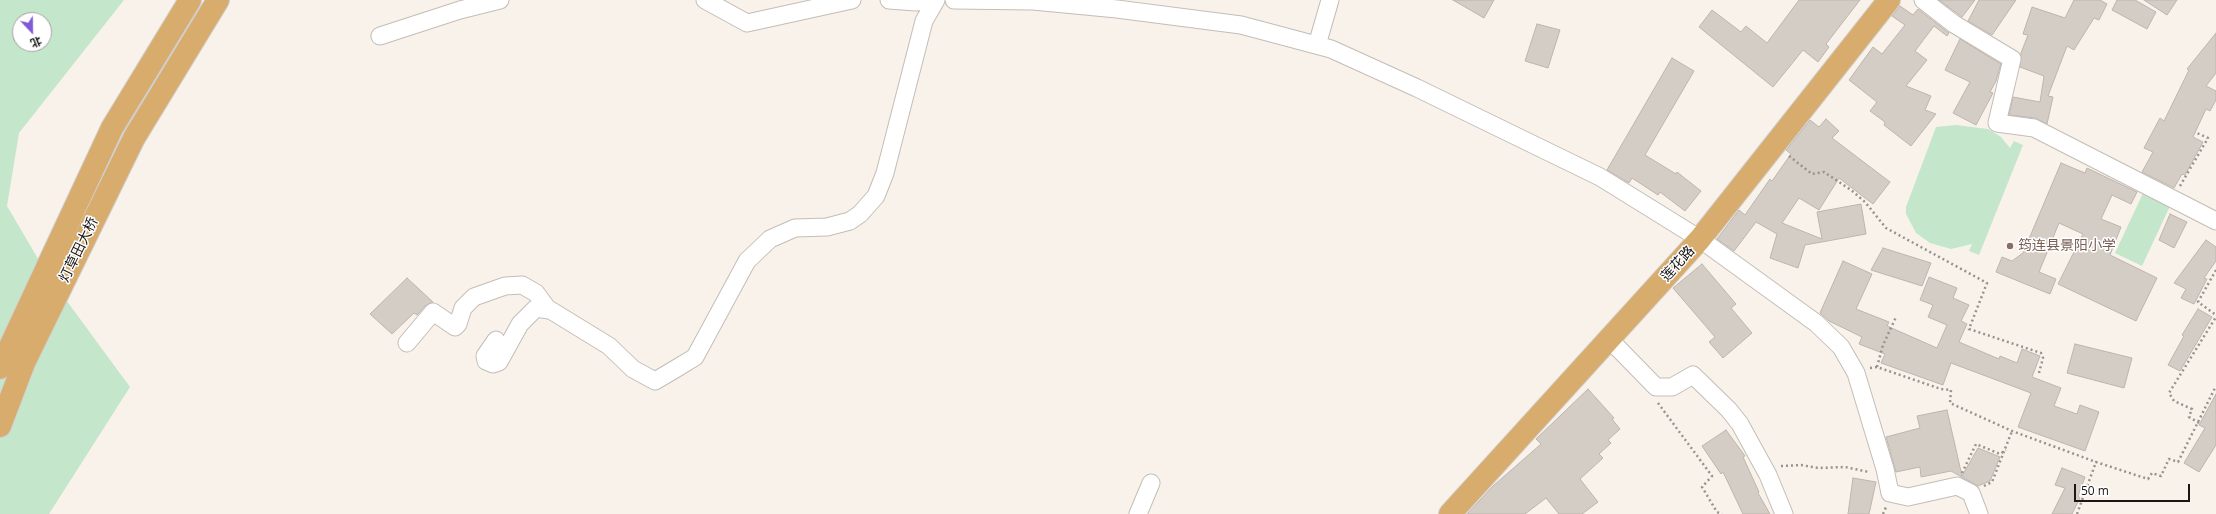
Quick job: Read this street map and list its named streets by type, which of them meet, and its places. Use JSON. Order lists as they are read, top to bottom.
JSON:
{
  "streets": {
    "main road": ["灯草田大桥", "莲花路"]
  },
  "places": ["筠连县景阳小学"],
  "scale_bar": "50 m",
  "north": "bottom"
}
